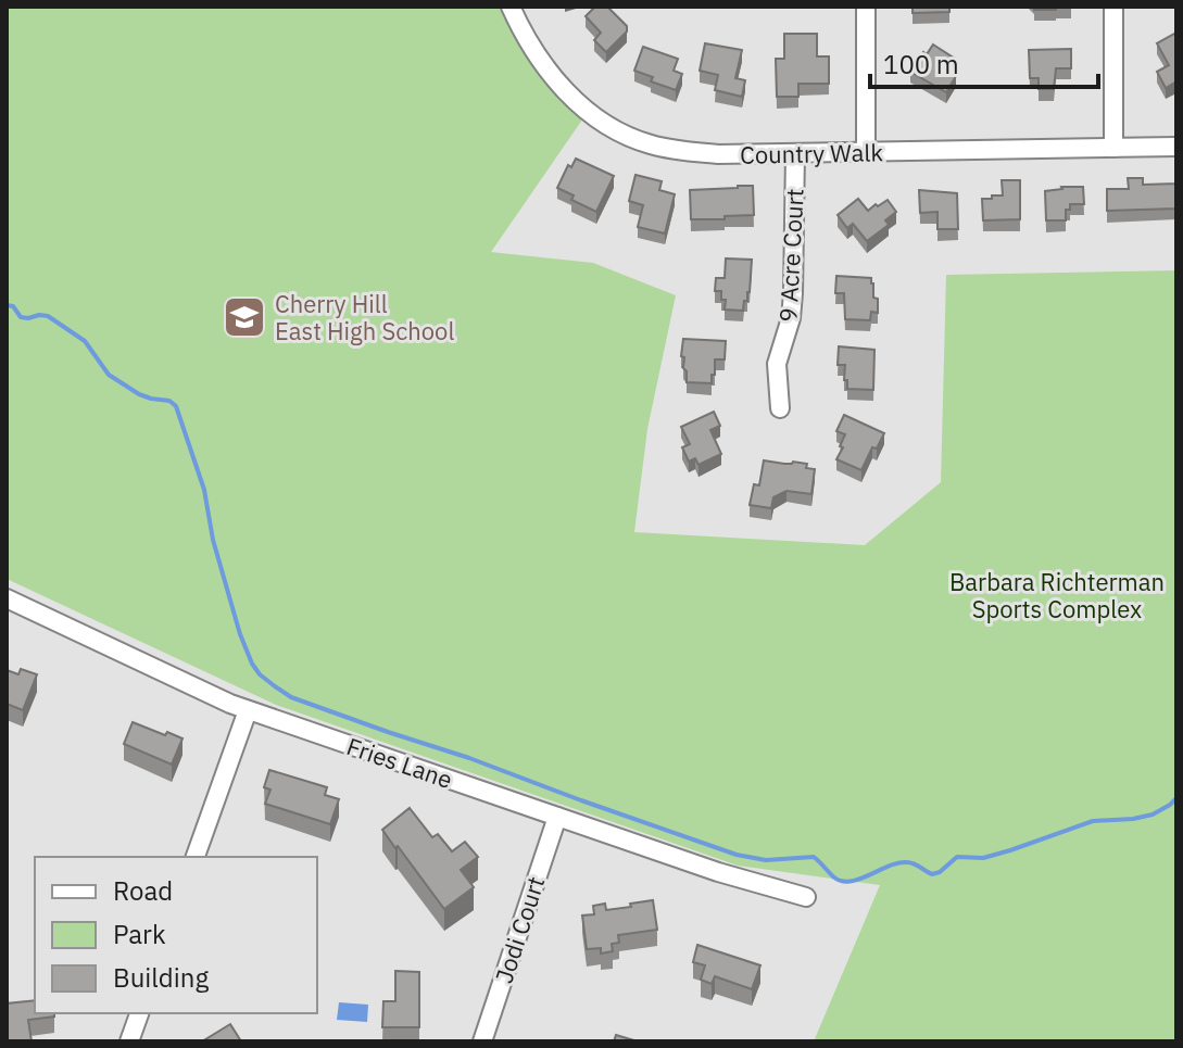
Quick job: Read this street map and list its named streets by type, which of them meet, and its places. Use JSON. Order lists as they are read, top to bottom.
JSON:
{
  "streets": {
    "street": [
      "Country Walk",
      "9 Acre Court",
      "Fries Lane",
      "Jodi Court"
    ]
  },
  "crossings": [
    ["Country Walk", "9 Acre Court"],
    ["Fries Lane", "Jodi Court"]
  ],
  "parks": ["Barbara Richterman Sports Complex"],
  "places": {
    "school or university": ["Cherry Hill East High School"]
  },
  "legend": ["Road", "Park", "Building"],
  "scale_bar": "100 m"
}
